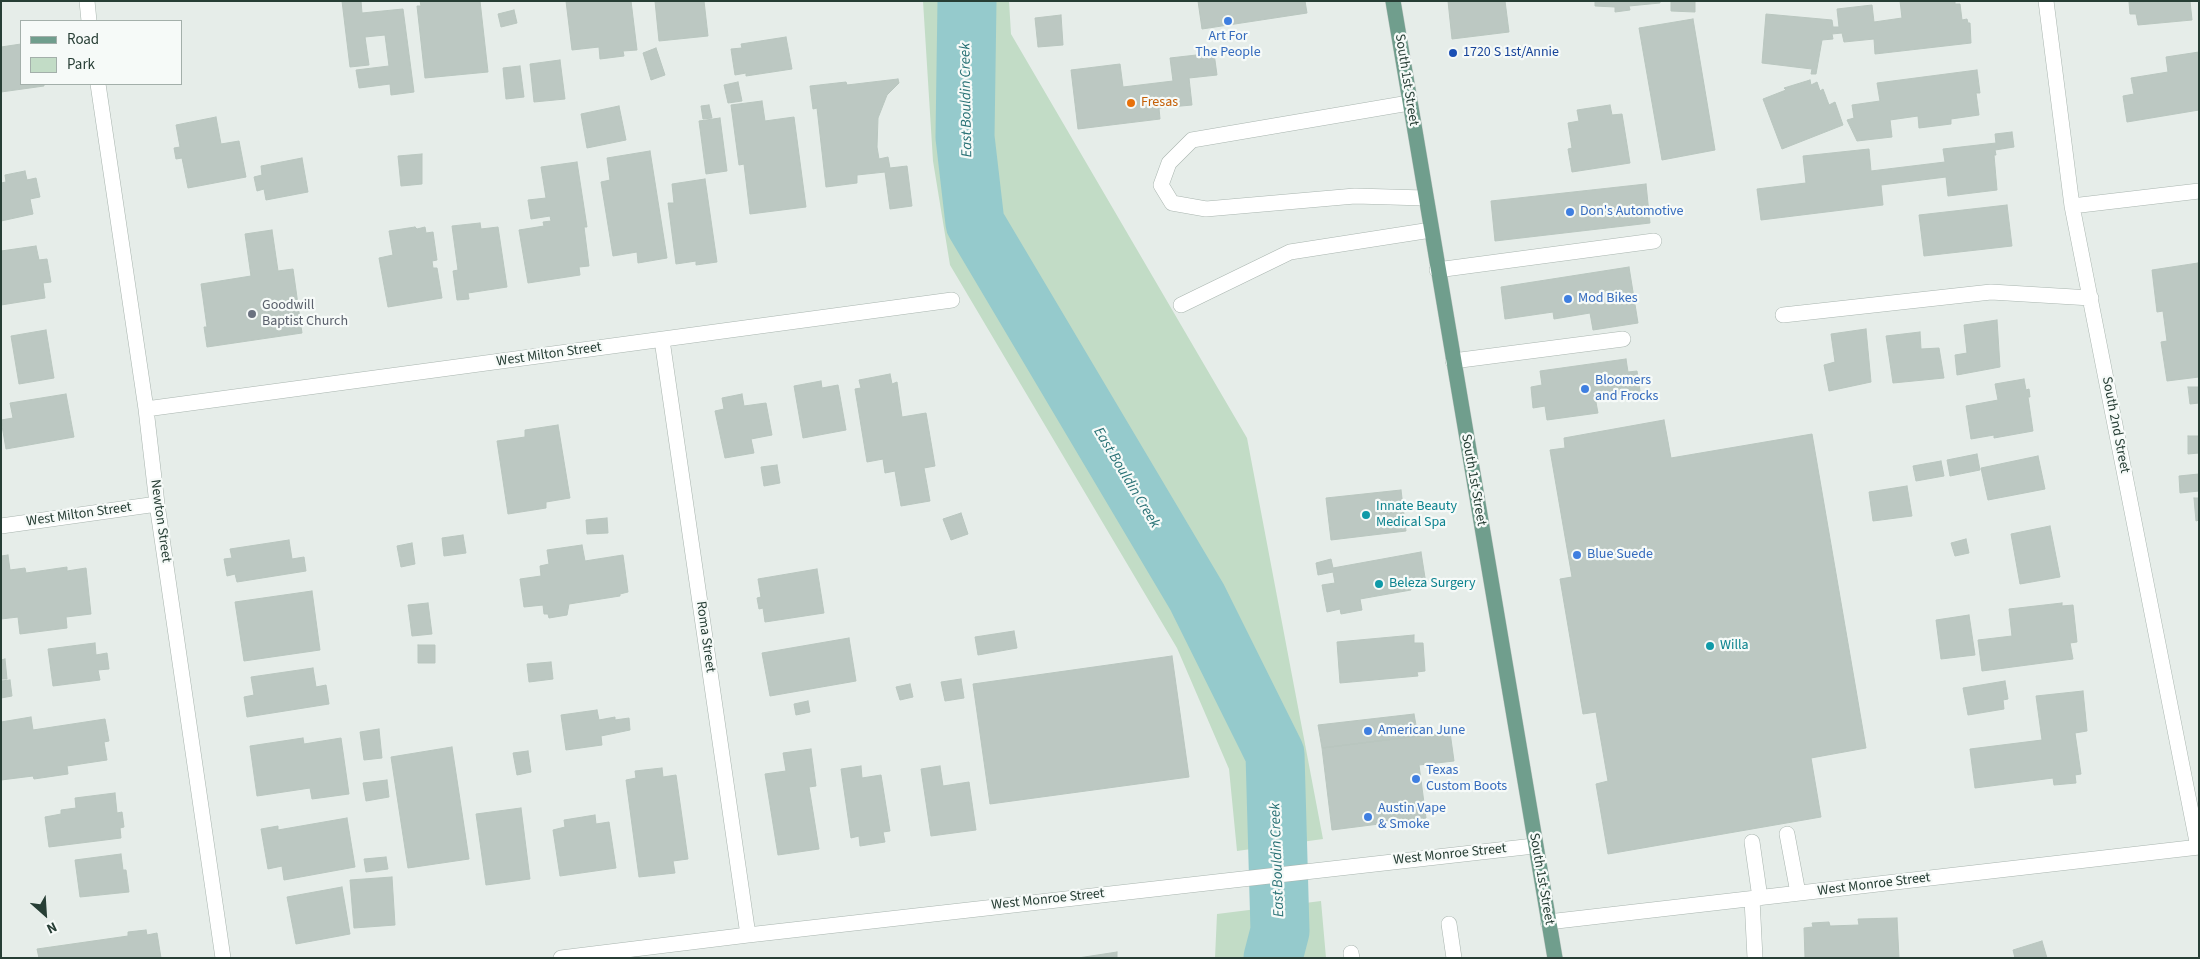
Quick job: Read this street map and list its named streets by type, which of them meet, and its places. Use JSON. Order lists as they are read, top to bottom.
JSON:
{
  "streets": {
    "main road": ["South 1st Street"],
    "street": [
      "West Milton Street",
      "South 2nd Street",
      "Newton Street",
      "Roma Street",
      "West Monroe Street"
    ]
  },
  "crossings": [
    ["South 1st Street", "West Monroe Street"],
    ["West Milton Street", "Newton Street"],
    ["West Milton Street", "Roma Street"],
    ["South 2nd Street", "West Monroe Street"],
    ["Roma Street", "West Monroe Street"]
  ],
  "water": ["East Bouldin Creek"],
  "places": [
    "Art For The People",
    "1720 S 1st/Annie",
    "Fresas",
    "Don's Automotive",
    "Mod Bikes",
    "Goodwill Baptist Church",
    "Bloomers and Frocks",
    "Innate Beauty Medical Spa",
    "Blue Suede",
    "Beleza Surgery",
    "Willa",
    "American June",
    "Texas Custom Boots",
    "Austin Vape & Smoke"
  ],
  "legend": ["Road", "Park"],
  "north": "bottom right"
}
